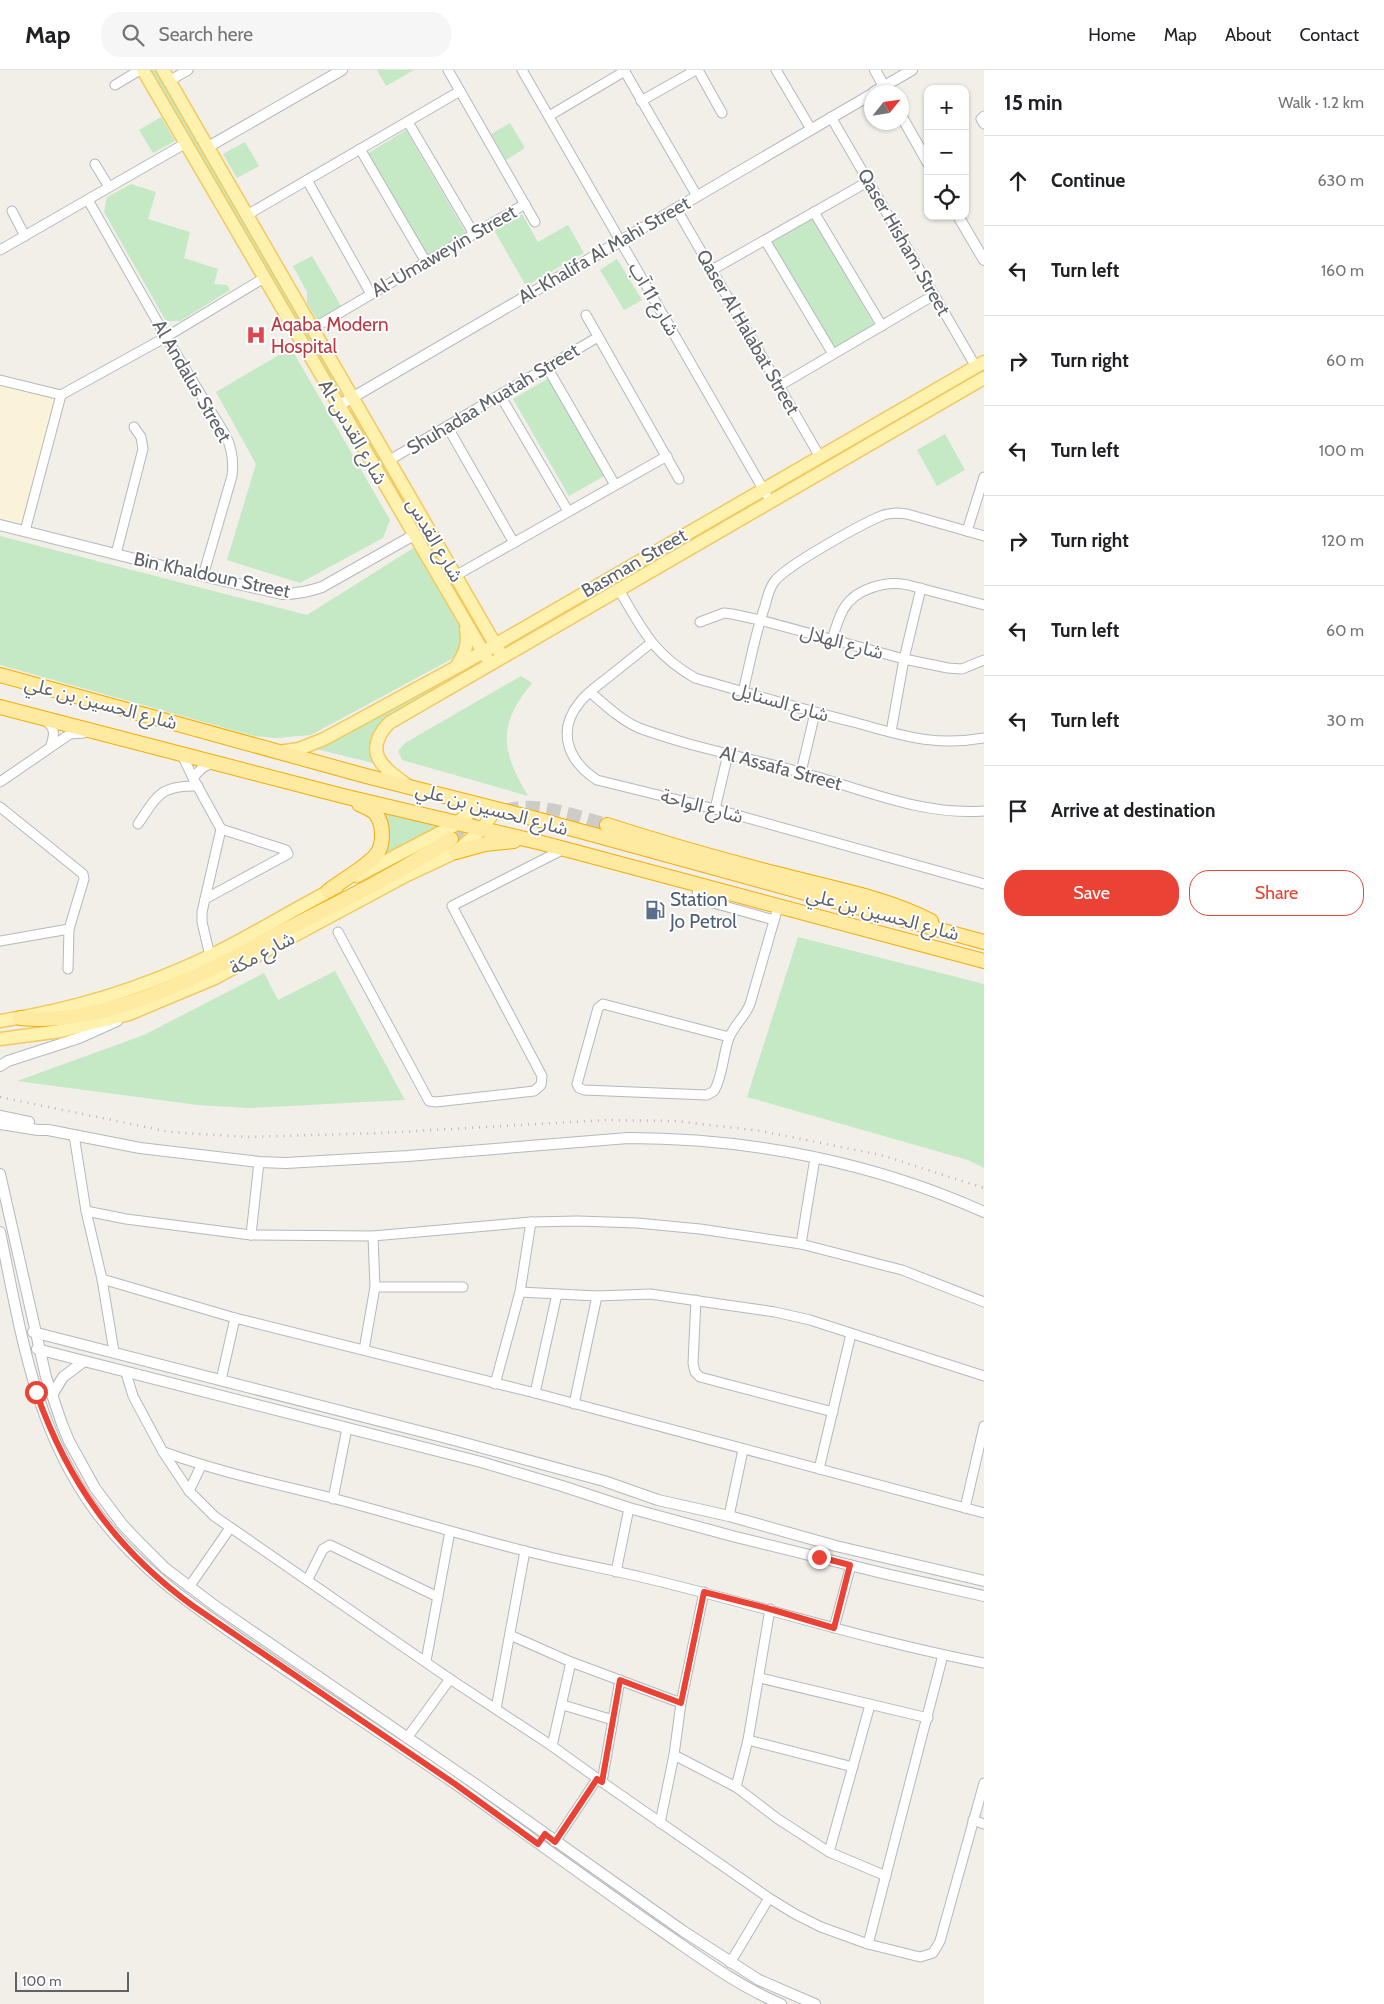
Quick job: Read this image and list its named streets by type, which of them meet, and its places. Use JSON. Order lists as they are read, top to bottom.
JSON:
{
  "streets": {
    "highway": ["شارع الحسين بن علي"],
    "main road": [
      "Al-شارع القدس",
      "شارع القدس",
      "Basman Street",
      "شارع مكة"
    ],
    "street": [
      "Qaser Hisham Street",
      "Al-Khalifa Al Mahi Street",
      "Al-Umaweyin Street",
      "شارع 11 آب",
      "Qaser Al Halabat Street",
      "Al Andalus Street",
      "Shuhadaa Muatah Street",
      "Bin Khaldoun Street",
      "شارع الهلال",
      "شارع السنايل",
      "Al Assafa Street",
      "شارع الواحة"
    ]
  },
  "crossings": [
    ["Qaser Hisham Street", "Al-Khalifa Al Mahi Street"],
    ["Qaser Hisham Street", "Basman Street"],
    ["Al-Khalifa Al Mahi Street", "شارع 11 آب"],
    ["Al-Khalifa Al Mahi Street", "Qaser Al Halabat Street"],
    ["Al-Khalifa Al Mahi Street", "Al-شارع القدس"],
    ["Al-Khalifa Al Mahi Street", "شارع القدس"],
    ["Al-Umaweyin Street", "Al-شارع القدس"],
    ["شارع 11 آب", "Basman Street"],
    ["Qaser Al Halabat Street", "Basman Street"],
    ["Al Andalus Street", "Bin Khaldoun Street"],
    ["Shuhadaa Muatah Street", "شارع القدس"],
    ["Al-شارع القدس", "شارع القدس"],
    ["Al-شارع القدس", "Basman Street"],
    ["Al-شارع القدس", "Bin Khaldoun Street"],
    ["شارع القدس", "Basman Street"],
    ["Basman Street", "شارع السنايل"],
    ["Basman Street", "شارع الحسين بن علي"],
    ["شارع السنايل", "شارع الواحة"],
    ["شارع الحسين بن علي", "شارع مكة"],
    ["Al Assafa Street", "شارع الواحة"]
  ],
  "places": {
    "hospital": ["Aqaba Modern Hospital"],
    "fuel station": ["Station Jo Petrol"]
  },
  "scale_bar": "100 m",
  "north": "top right",
  "page": {
    "header": "Map",
    "search": "Search here",
    "nav": [
      "Home",
      "Map",
      "About",
      "Contact"
    ],
    "heading": ["15 min", "Walk · 1.2 km"],
    "map_buttons": ["+", "−"],
    "list": [
      ["Continue", "630 m"],
      ["Turn left", "160 m"],
      ["Turn right", "60 m"],
      ["Turn left", "100 m"],
      ["Turn right", "120 m"],
      ["Turn left", "60 m"],
      ["Turn left", "30 m"],
      "Arrive at destination"
    ],
    "buttons": ["Save", "Share"],
    "scale": "100 m"
  }
}
